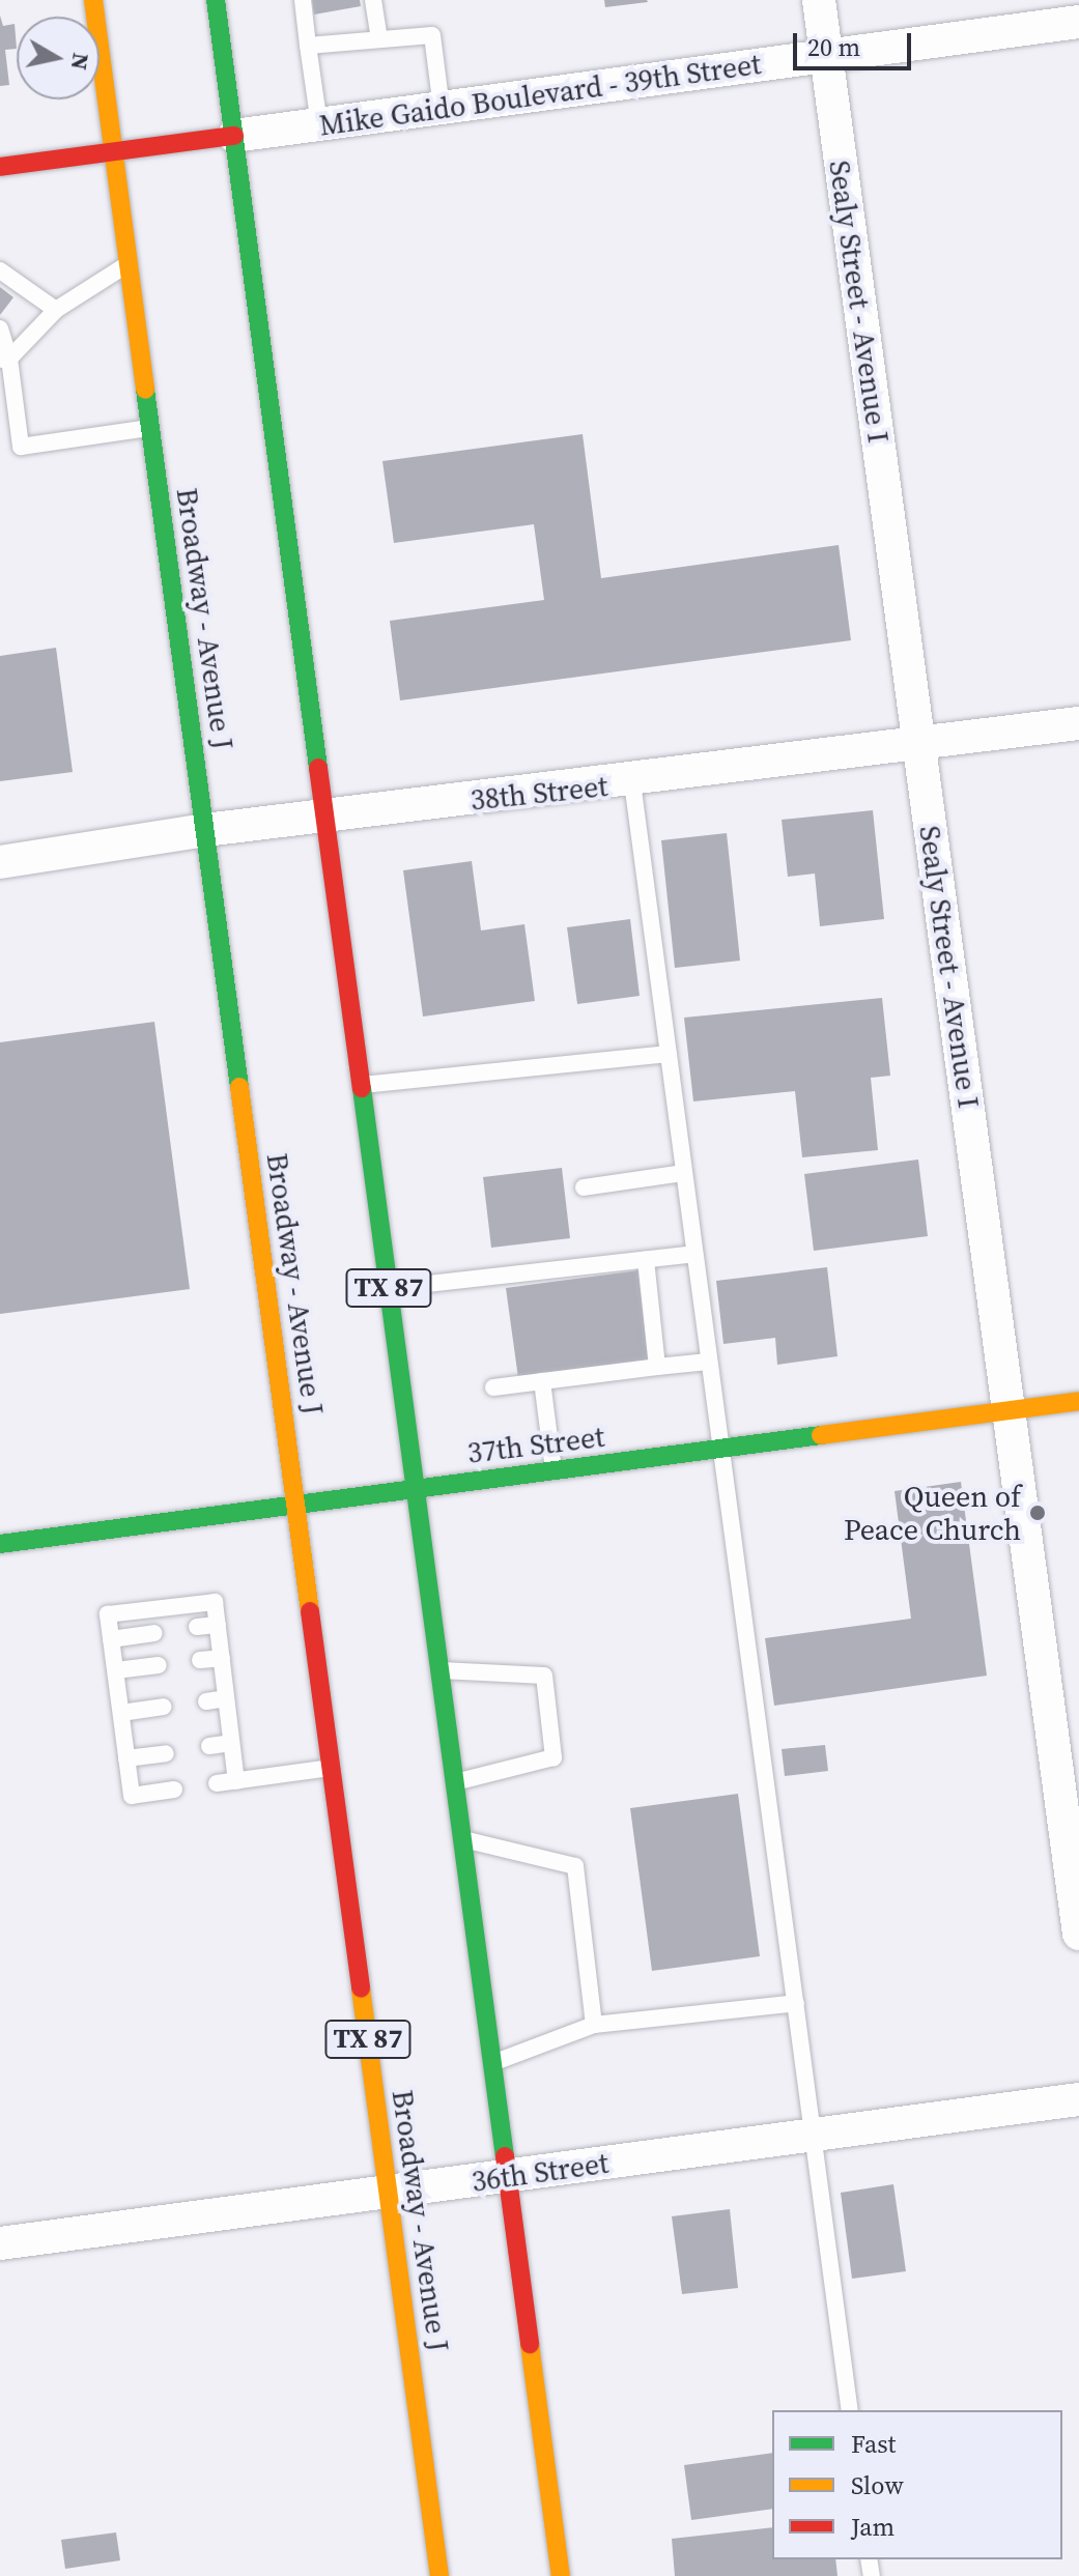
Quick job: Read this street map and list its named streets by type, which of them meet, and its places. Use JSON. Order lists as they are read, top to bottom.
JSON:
{
  "streets": {
    "main road": [
      "Mike Gaido Boulevard - 39th Street",
      "Broadway - Avenue J",
      "TX 87",
      "37th Street"
    ],
    "street": ["Sealy Street - Avenue I", "38th Street", "36th Street"]
  },
  "crossings": [
    ["Mike Gaido Boulevard - 39th Street", "Sealy Street - Avenue I"],
    ["Mike Gaido Boulevard - 39th Street", "Broadway - Avenue J"],
    ["Mike Gaido Boulevard - 39th Street", "TX 87"],
    ["Sealy Street - Avenue I", "38th Street"],
    ["Sealy Street - Avenue I", "37th Street"],
    ["Broadway - Avenue J", "38th Street"],
    ["Broadway - Avenue J", "37th Street"],
    ["Broadway - Avenue J", "36th Street"],
    ["38th Street", "TX 87"],
    ["TX 87", "37th Street"],
    ["TX 87", "36th Street"]
  ],
  "places": ["Queen of Peace Church"],
  "legend": ["Fast", "Slow", "Jam"],
  "scale_bar": "20 m",
  "north": "right"
}
